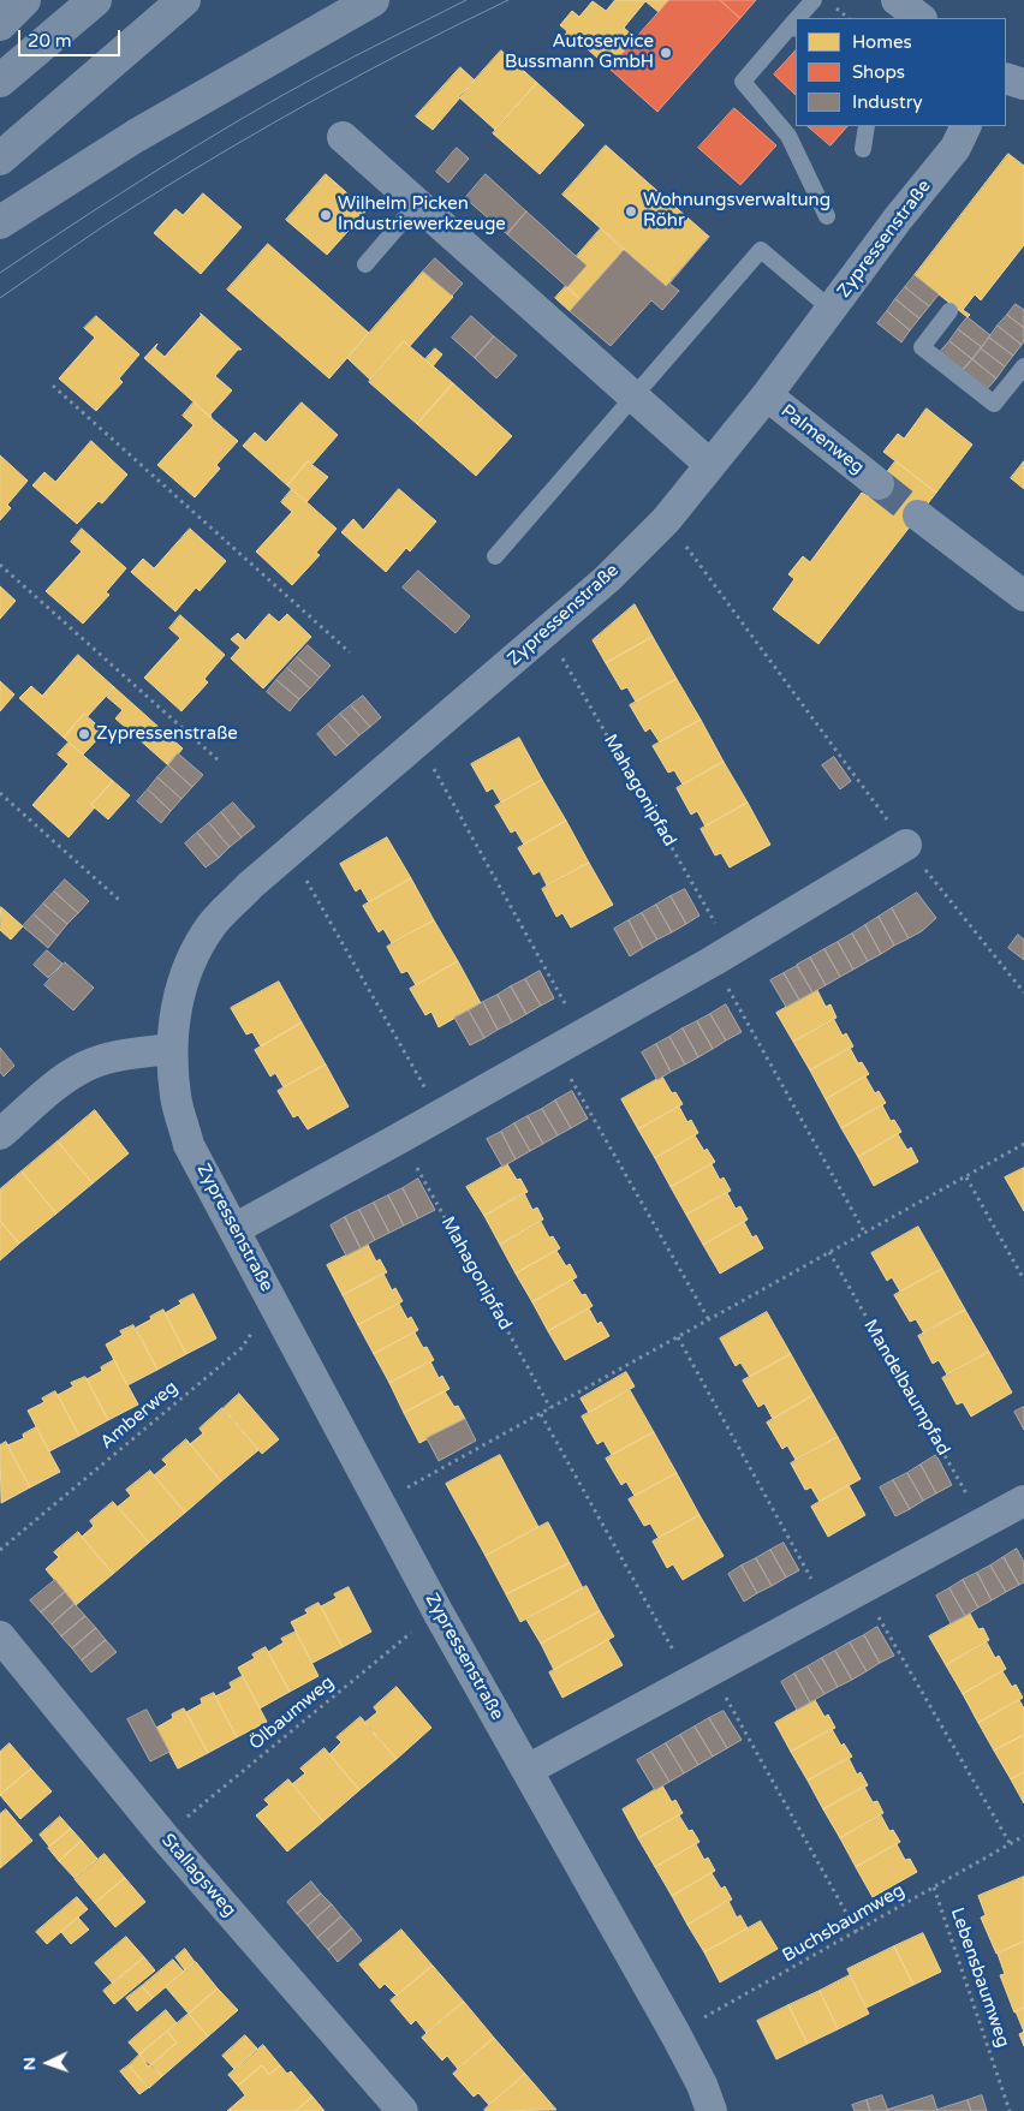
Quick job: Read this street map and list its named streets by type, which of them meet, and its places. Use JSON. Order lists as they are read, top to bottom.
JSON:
{
  "streets": {
    "street": ["Zypressenstraße", "Palmenweg", "Stallagsweg"],
    "path": [
      "Mahagonipfad",
      "Mandelbaumpfad",
      "Amberweg",
      "Ölbaumweg",
      "Buchsbaumweg",
      "Lebensbaumweg"
    ]
  },
  "crossings": [
    ["Zypressenstraße", "Palmenweg"],
    ["Zypressenstraße", "Mahagonipfad"],
    ["Zypressenstraße", "Ölbaumweg"],
    ["Zypressenstraße", "Buchsbaumweg"],
    ["Ölbaumweg", "Stallagsweg"],
    ["Buchsbaumweg", "Lebensbaumweg"]
  ],
  "places": [
    "Autoservice Bussmann GmbH",
    "Wohnungsverwaltung Röhr",
    "Wilhelm Picken Industriewerkzeuge",
    "Zypressenstraße"
  ],
  "legend": ["Homes", "Shops", "Industry"],
  "scale_bar": "20 m",
  "north": "left"
}
